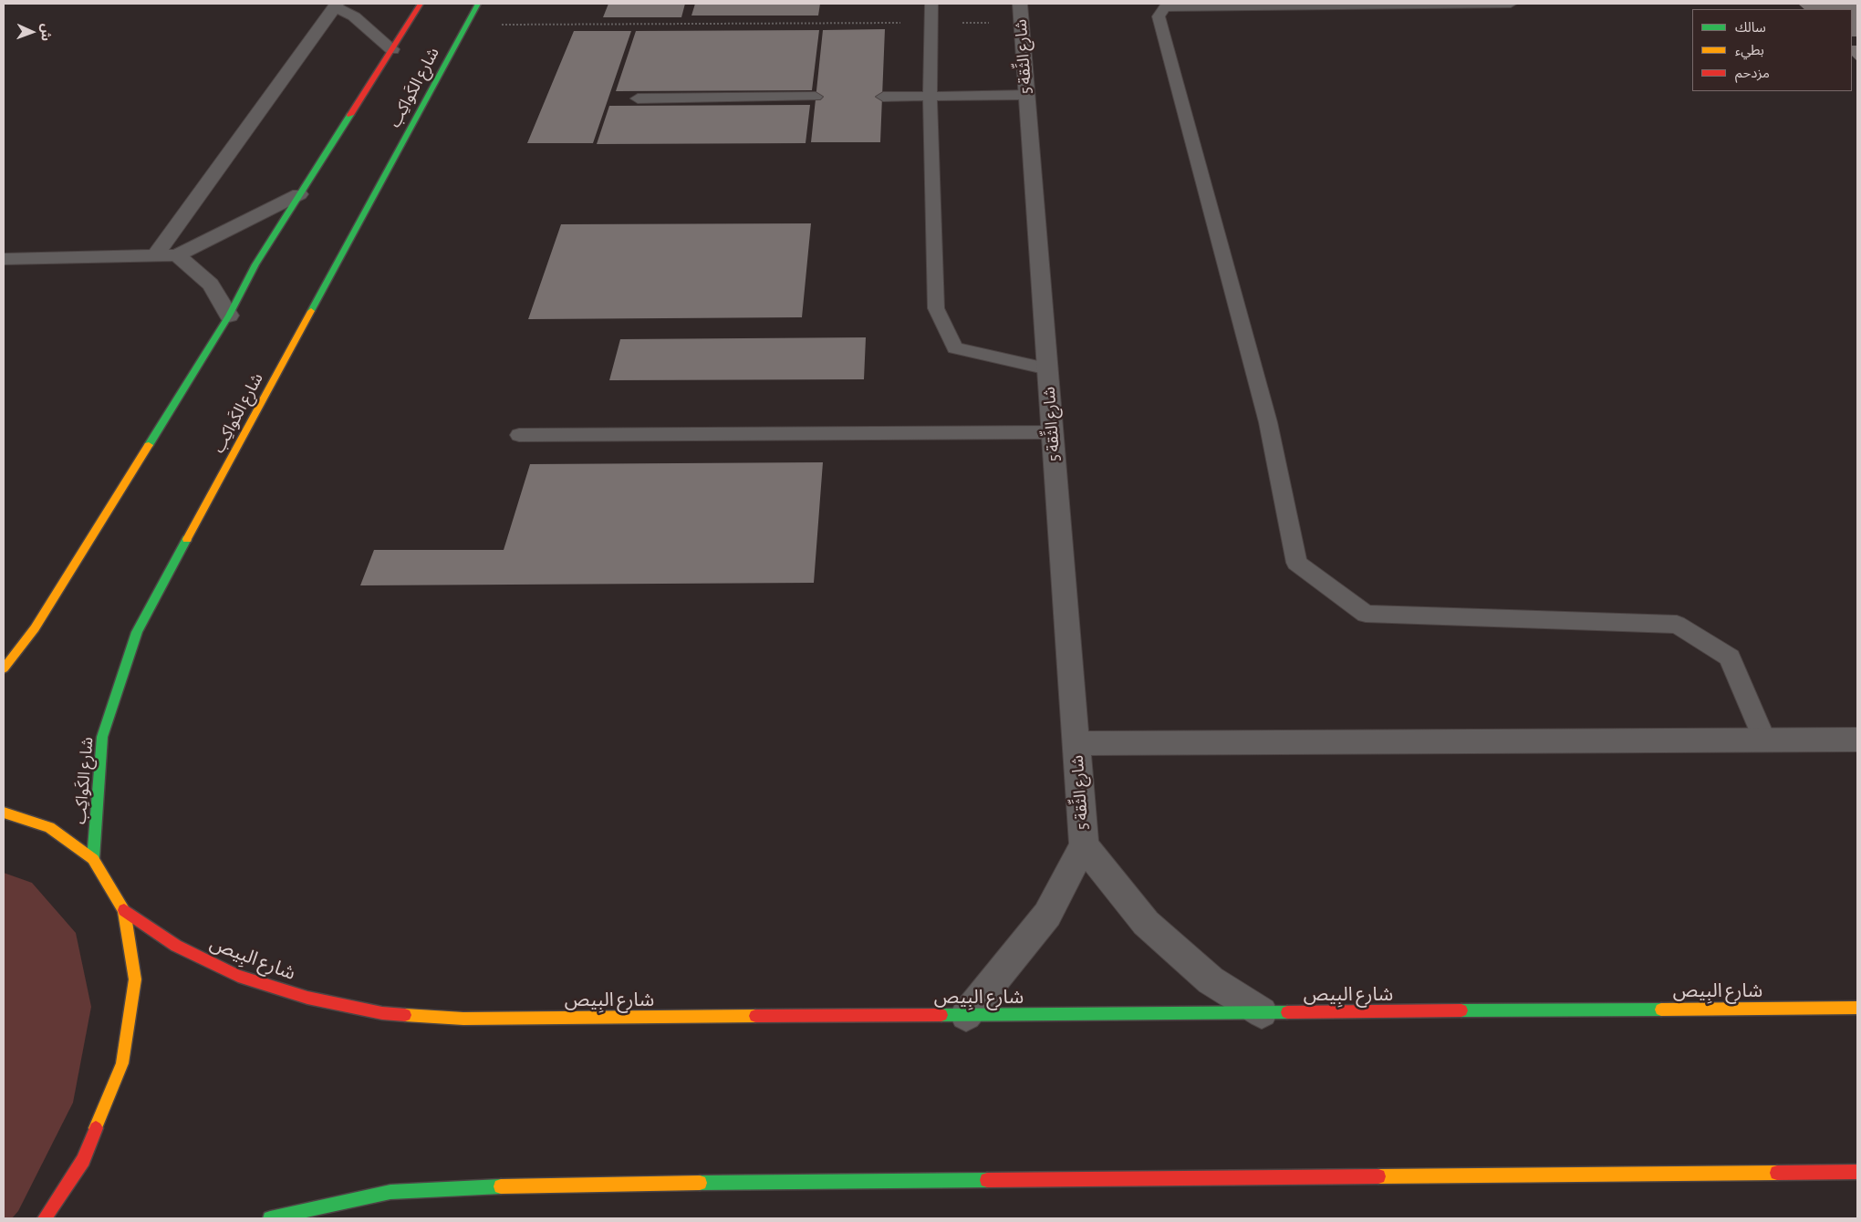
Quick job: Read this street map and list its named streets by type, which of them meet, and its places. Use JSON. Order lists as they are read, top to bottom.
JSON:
{
  "streets": {
    "street": ["شارع الثِّقة 5", "شارع الكَواكِب", "شارع البِيص"]
  },
  "crossings": [
    ["شارع الثِّقة 5", "شارع البِيص"]
  ],
  "legend": ["سالك", "بطيء", "مزدحم"],
  "north": "right"
}
